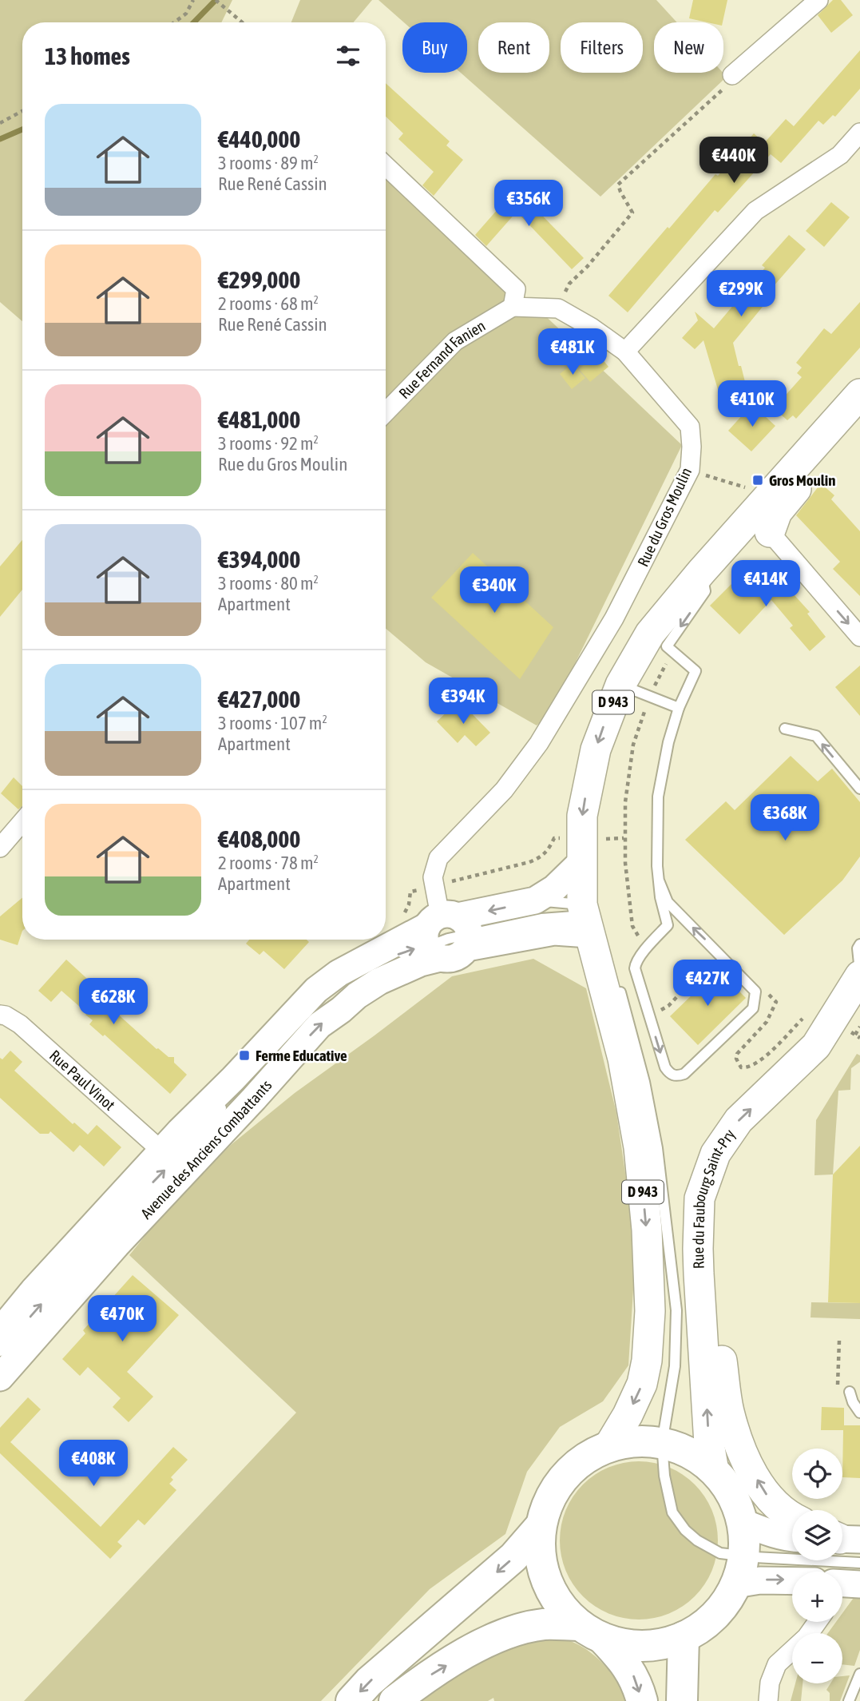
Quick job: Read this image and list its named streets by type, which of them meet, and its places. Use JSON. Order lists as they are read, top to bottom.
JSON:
{
  "streets": {
    "main road": ["D 943", "Rue du Faubourg Saint-Pry"],
    "street": [
      "Rue Fernand Fanien",
      "Rue du Gros Moulin",
      "Rue Paul Vinot",
      "Avenue des Anciens Combattants"
    ]
  },
  "crossings": [
    ["Rue Fernand Fanien", "Rue du Gros Moulin"],
    ["Rue du Gros Moulin", "Avenue des Anciens Combattants"],
    ["D 943", "Avenue des Anciens Combattants"],
    ["Rue Paul Vinot", "Avenue des Anciens Combattants"]
  ],
  "places": {
    "transit": ["Gros Moulin", "Ferme Educative"]
  },
  "page": {
    "chip": [
      "Buy",
      "Rent",
      "Filters",
      "New"
    ],
    "heading": "13 homes",
    "list": [
      {
        "name": "€440,000",
        "note": "3 rooms · 89 m² · Rue René Cassin"
      },
      {
        "name": "€299,000",
        "note": "2 rooms · 68 m² · Rue René Cassin"
      },
      {
        "name": "€481,000",
        "note": "3 rooms · 92 m² · Rue du Gros Moulin"
      },
      {
        "name": "€394,000",
        "note": "3 rooms · 80 m² · Apartment"
      },
      {
        "name": "€427,000",
        "note": "3 rooms · 107 m² · Apartment"
      },
      {
        "name": "€408,000",
        "note": "2 rooms · 78 m² · Apartment"
      }
    ],
    "price": [
      "€440K",
      "€356K",
      "€299K",
      "€481K",
      "€410K",
      "€414K",
      "€340K",
      "€394K",
      "€368K",
      "€427K",
      "€628K",
      "€470K",
      "€408K"
    ],
    "map_buttons": ["+", "−"]
  }
}
